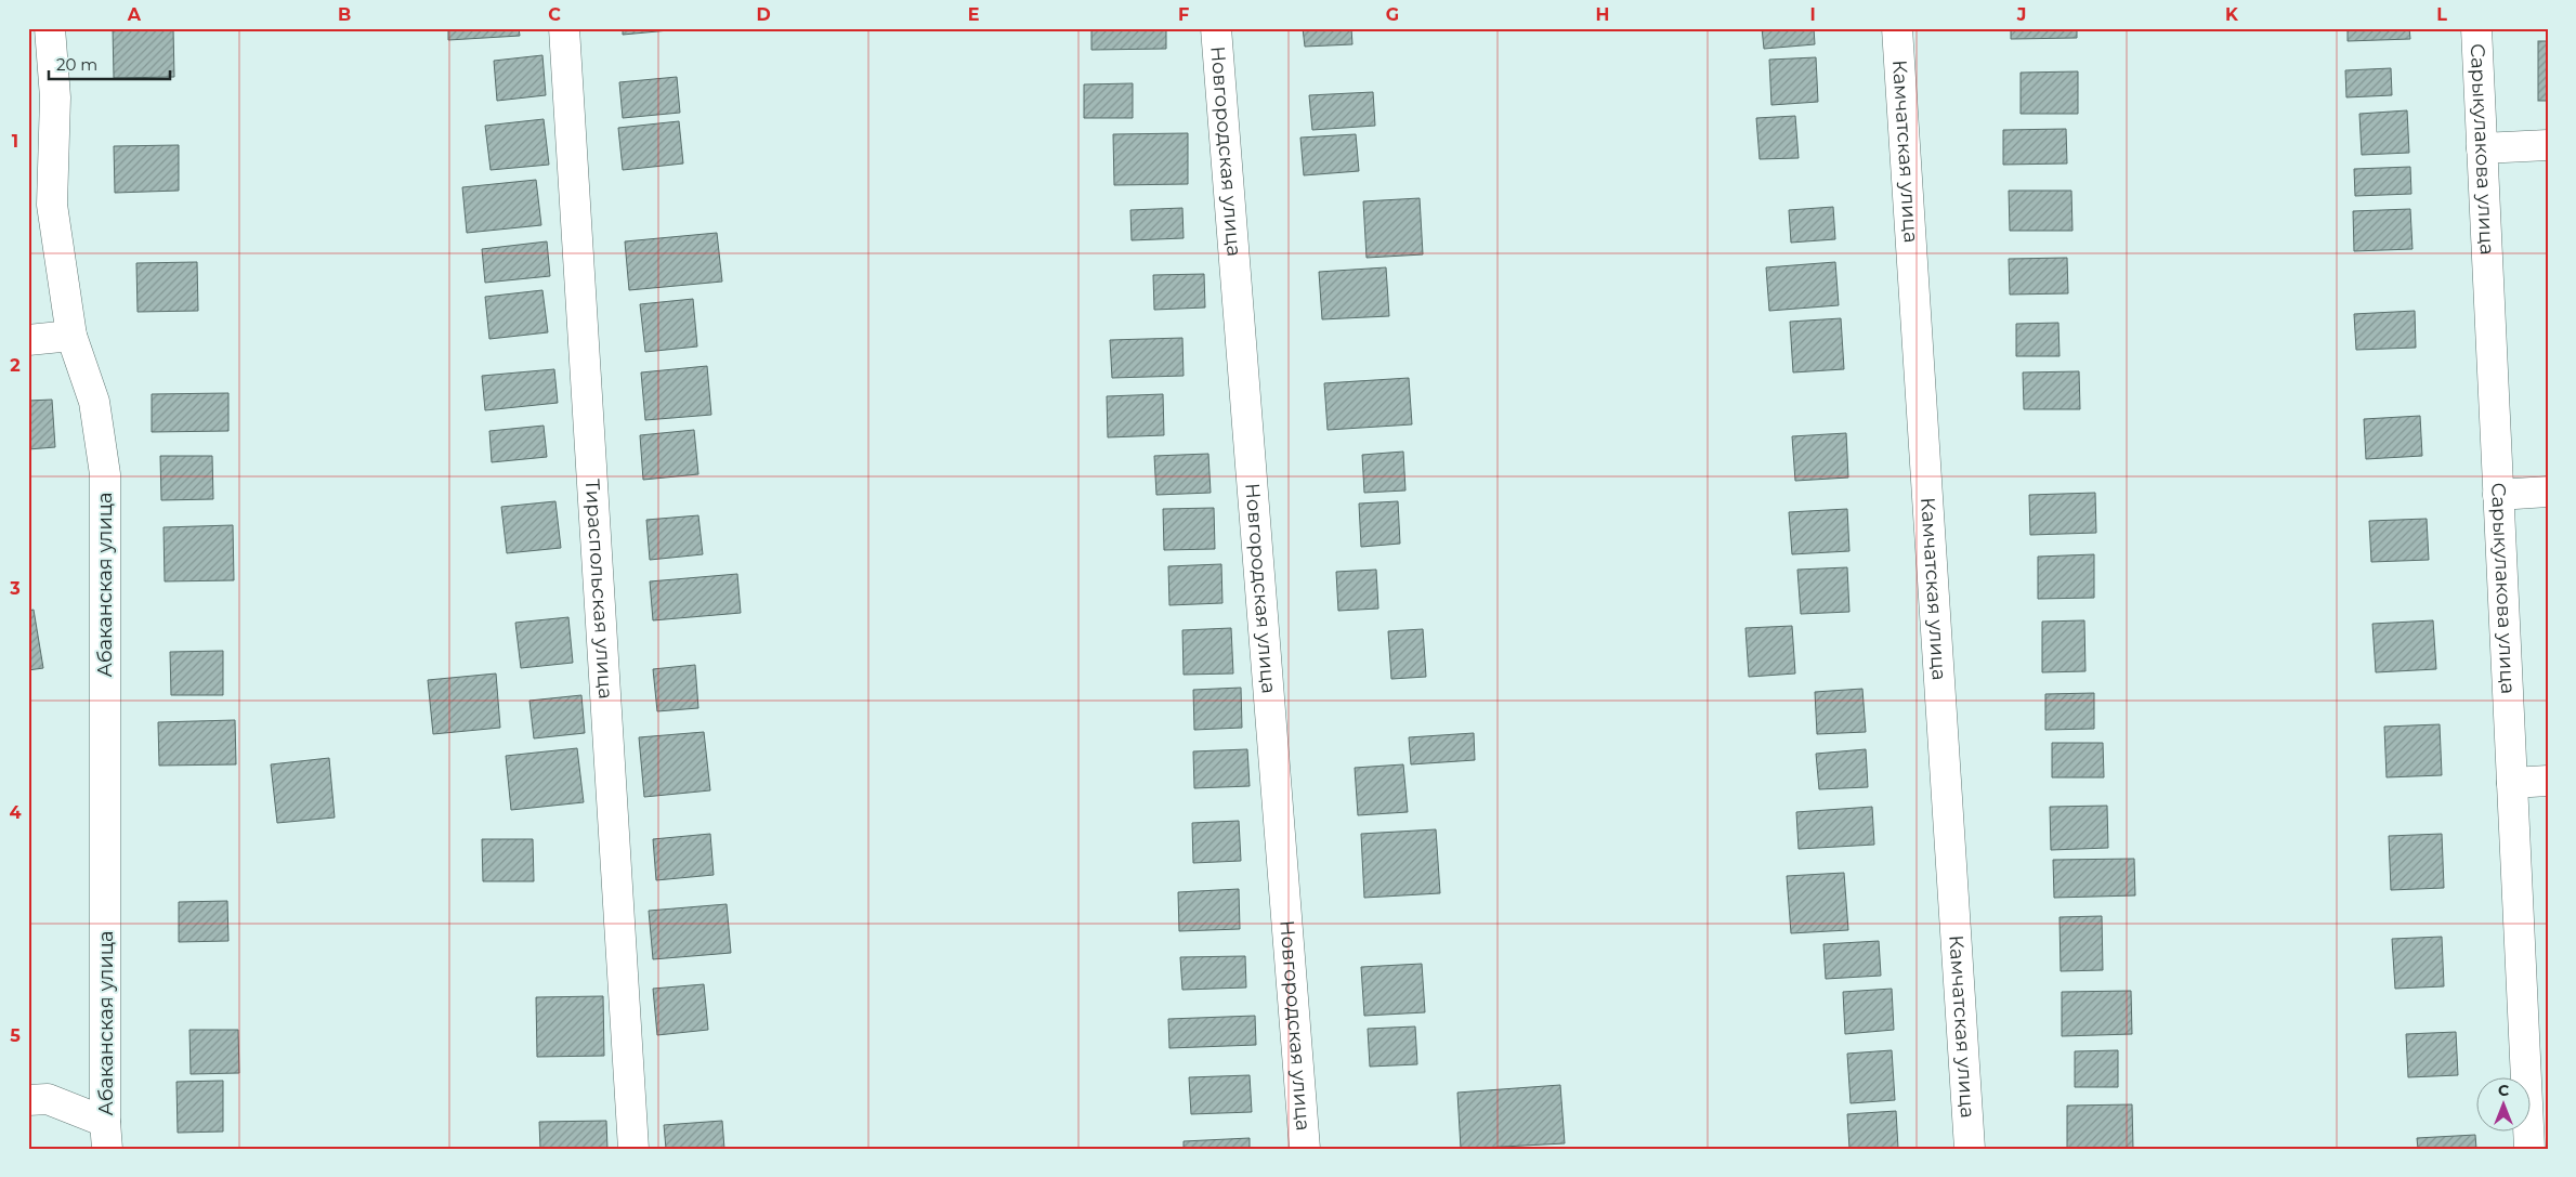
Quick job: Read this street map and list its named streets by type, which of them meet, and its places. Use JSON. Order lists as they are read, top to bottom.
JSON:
{
  "streets": {
    "street": [
      "Камчатская улица",
      "Сарыкулакова улица",
      "Новгородская улица",
      "Абаканская улица",
      "Тираспольская улица"
    ]
  },
  "scale_bar": "20 m",
  "north": "top",
  "grid": {
    "columns": [
      "A",
      "B",
      "C",
      "D",
      "E",
      "F",
      "G",
      "H",
      "I",
      "J",
      "K",
      "L"
    ],
    "rows": [
      "1",
      "2",
      "3",
      "4",
      "5"
    ]
  }
}
